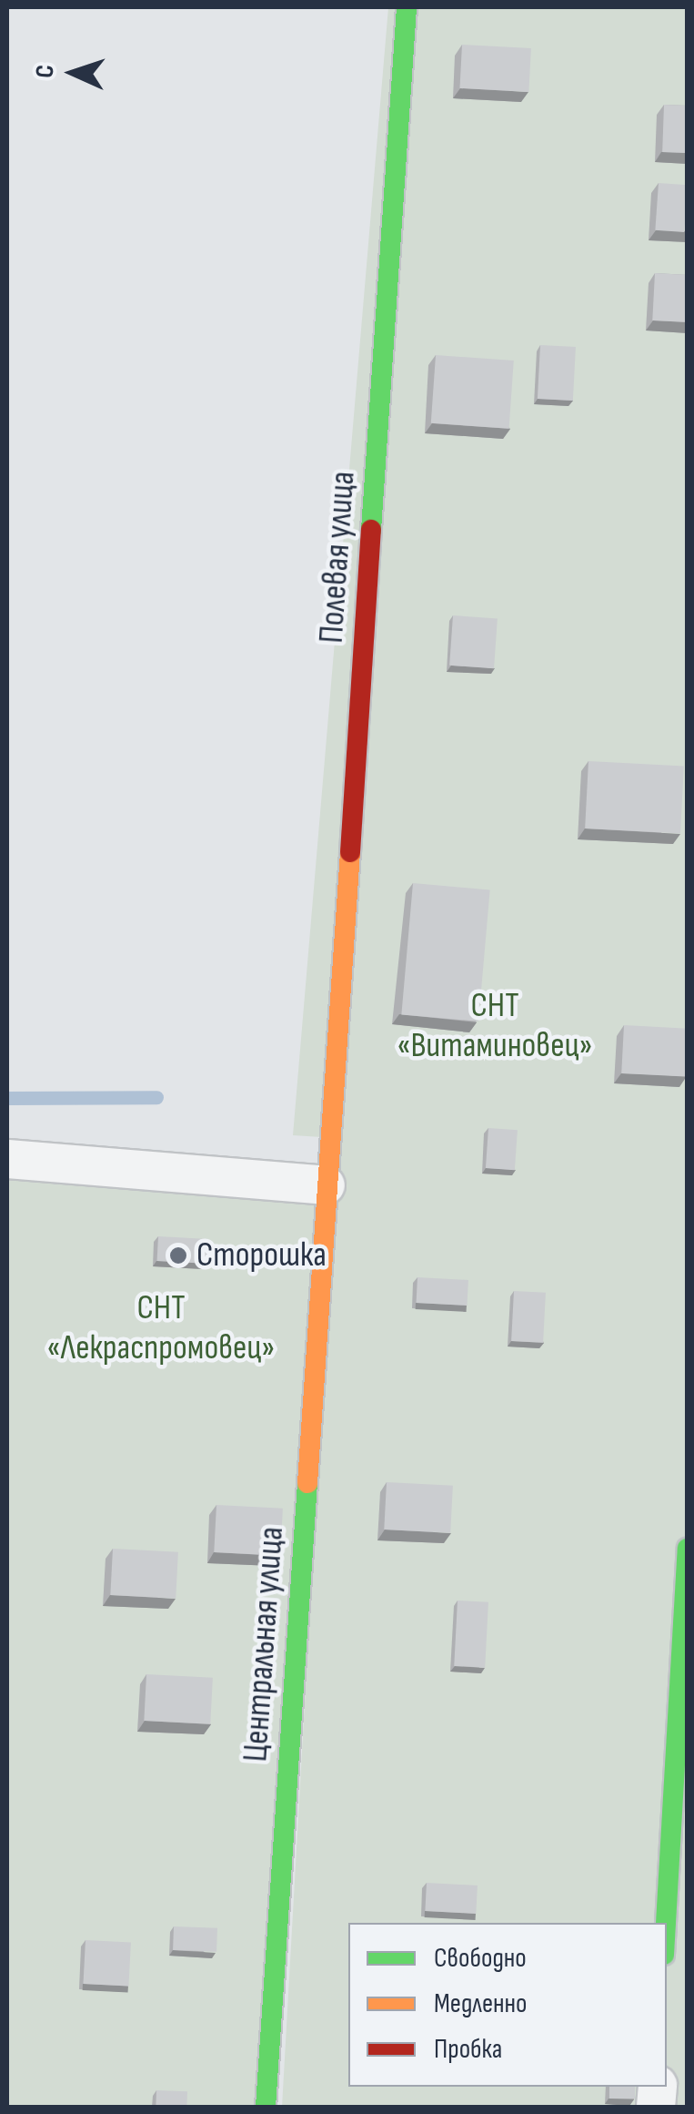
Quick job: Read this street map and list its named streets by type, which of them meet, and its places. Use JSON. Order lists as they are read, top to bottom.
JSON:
{
  "streets": {
    "street": ["Полевая улица", "Центральная улица"]
  },
  "crossings": [
    ["Полевая улица", "Центральная улица"]
  ],
  "parks": ["СНТ «Витаминовец»", "СНТ «Лекраспромовец»"],
  "places": ["Сторошка"],
  "legend": ["Свободно", "Медленно", "Пробка"],
  "north": "left"
}
